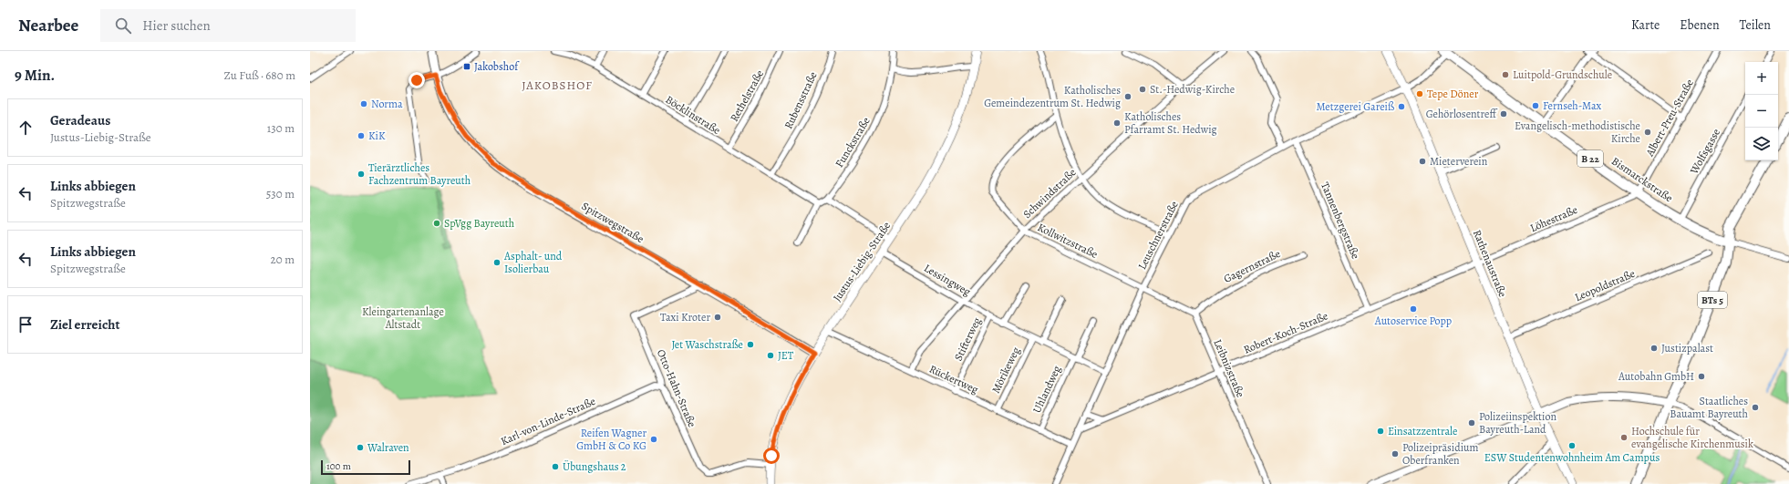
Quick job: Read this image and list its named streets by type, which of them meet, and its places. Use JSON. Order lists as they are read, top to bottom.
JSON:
{
  "streets": {
    "main road": [
      "B 22",
      "Bismarckstraße",
      "Justus-Liebig-Straße",
      "Rathenaustraße",
      "BTs 5"
    ],
    "street": [
      "Rethelstraße",
      "Rubensstraße",
      "Böcklinstraße",
      "Albert-Preu-Straße",
      "Funckstraße",
      "Wolfsgasse",
      "Schwindstraße",
      "Löhestraße",
      "Tannenbergstraße",
      "Spitzwegstraße",
      "Leuschnerstraße",
      "Kollwitzstraße",
      "Gagernstraße",
      "Lessingweg",
      "Leopoldstraße",
      "Robert-Koch-Straße",
      "Stifterweg",
      "Leibnizstraße",
      "Mörikeweg",
      "Rückertweg",
      "Otto-Hahn-Straße",
      "Uhlandweg",
      "Karl-von-Linde-Straße"
    ]
  },
  "crossings": [
    ["Rethelstraße", "Böcklinstraße"],
    ["Rubensstraße", "Böcklinstraße"],
    ["Albert-Preu-Straße", "Bismarckstraße"],
    ["Albert-Preu-Straße", "Löhestraße"],
    ["Wolfsgasse", "Bismarckstraße"],
    ["Bismarckstraße", "Löhestraße"],
    ["Bismarckstraße", "Leuschnerstraße"],
    ["Bismarckstraße", "BTs 5"],
    ["Schwindstraße", "Kollwitzstraße"],
    ["Schwindstraße", "Lessingweg"],
    ["Schwindstraße", "Rückertweg"],
    ["Löhestraße", "Rathenaustraße"],
    ["Löhestraße", "Robert-Koch-Straße"],
    ["Tannenbergstraße", "Leuschnerstraße"],
    ["Tannenbergstraße", "Robert-Koch-Straße"],
    ["Spitzwegstraße", "Justus-Liebig-Straße"],
    ["Spitzwegstraße", "Otto-Hahn-Straße"],
    ["Leuschnerstraße", "Kollwitzstraße"],
    ["Leuschnerstraße", "Rathenaustraße"],
    ["Leuschnerstraße", "Lessingweg"],
    ["Leuschnerstraße", "Robert-Koch-Straße"],
    ["Leuschnerstraße", "Rückertweg"],
    ["Justus-Liebig-Straße", "Lessingweg"],
    ["Justus-Liebig-Straße", "Rückertweg"],
    ["Justus-Liebig-Straße", "Otto-Hahn-Straße"],
    ["Rathenaustraße", "Leopoldstraße"],
    ["Rathenaustraße", "Robert-Koch-Straße"],
    ["Gagernstraße", "Leibnizstraße"],
    ["Lessingweg", "Stifterweg"],
    ["Lessingweg", "Mörikeweg"],
    ["Lessingweg", "Uhlandweg"],
    ["Robert-Koch-Straße", "Leibnizstraße"],
    ["Stifterweg", "Rückertweg"],
    ["Mörikeweg", "Rückertweg"],
    ["Rückertweg", "Uhlandweg"],
    ["Otto-Hahn-Straße", "Karl-von-Linde-Straße"]
  ],
  "districts": ["JAKOBSHOF"],
  "parks": ["Kleingartenanlage Altstadt"],
  "places": {
    "transit": ["Jakobshof"],
    "other": [
      "Luitpold-Grundschule",
      "St.-Hedwig-Kirche",
      "Tepe Döner",
      "Katholisches Gemeindezentrum St. Hedwig",
      "Norma",
      "Fernseh-Max",
      "Metzgerei Gareiß",
      "Gehörlosentreff",
      "Katholisches Pfarramt St. Hedwig",
      "Evangelisch-methodistische Kirche",
      "KiK",
      "Mieterverein",
      "Tierärztliches Fachzentrum Bayreuth",
      "SpVgg Bayreuth",
      "Asphalt- und Isolierbau",
      "Autoservice Popp",
      "Taxi Kroter",
      "Jet Waschstraße",
      "Justizpalast",
      "JET",
      "Autobahn GmbH",
      "Staatliches Bauamt Bayreuth",
      "Polizeiinspektion Bayreuth-Land",
      "Einsatzzentrale",
      "Hochschule für evangelische Kirchenmusik",
      "Reifen Wagner GmbH & Co KG",
      "ESW Studentenwohnheim Am Campus",
      "Walraven",
      "Polizeipräsidium Oberfranken",
      "Übungshaus 2"
    ]
  },
  "scale_bar": "100 m",
  "page": {
    "header": "Nearbee",
    "search": "Hier suchen",
    "nav": ["Karte", "Ebenen", "Teilen"],
    "heading": ["9 Min.", "Zu Fuß · 680 m"],
    "map_buttons": ["+", "−"],
    "list": [
      ["Geradeaus", "Justus-Liebig-Straße", "130 m"],
      ["Links abbiegen", "Spitzwegstraße", "530 m"],
      ["Links abbiegen", "Spitzwegstraße", "20 m"],
      "Ziel erreicht"
    ],
    "scale": "100 m"
  }
}
